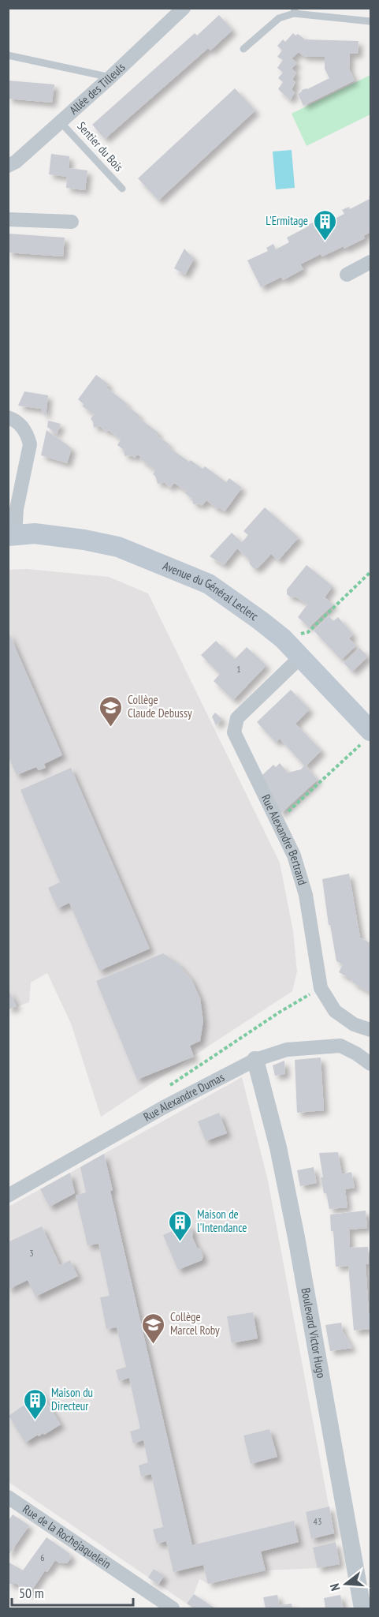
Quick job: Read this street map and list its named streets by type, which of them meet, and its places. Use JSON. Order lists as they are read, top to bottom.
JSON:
{
  "streets": {
    "main road": ["Avenue du Général Leclerc"],
    "street": [
      "Allée des Tilleuls",
      "Rue Alexandre Bertrand",
      "Rue Alexandre Dumas",
      "Boulevard Victor Hugo",
      "Rue de la Rochejaquelein"
    ],
    "lane": ["Sentier du Bois"]
  },
  "crossings": [
    ["Allée des Tilleuls", "Sentier du Bois"],
    ["Avenue du Général Leclerc", "Rue Alexandre Bertrand"],
    ["Rue Alexandre Dumas", "Boulevard Victor Hugo"]
  ],
  "places": {
    "building": ["L'Ermitage", "Maison de l'Intendance", "Maison du Directeur"],
    "school or university": ["Collège Claude Debussy", "Collège Marcel Roby"]
  },
  "house_numbers": [
    "1",
    "3",
    "43",
    "6"
  ],
  "scale_bar": "50 m",
  "north": "left"
}
